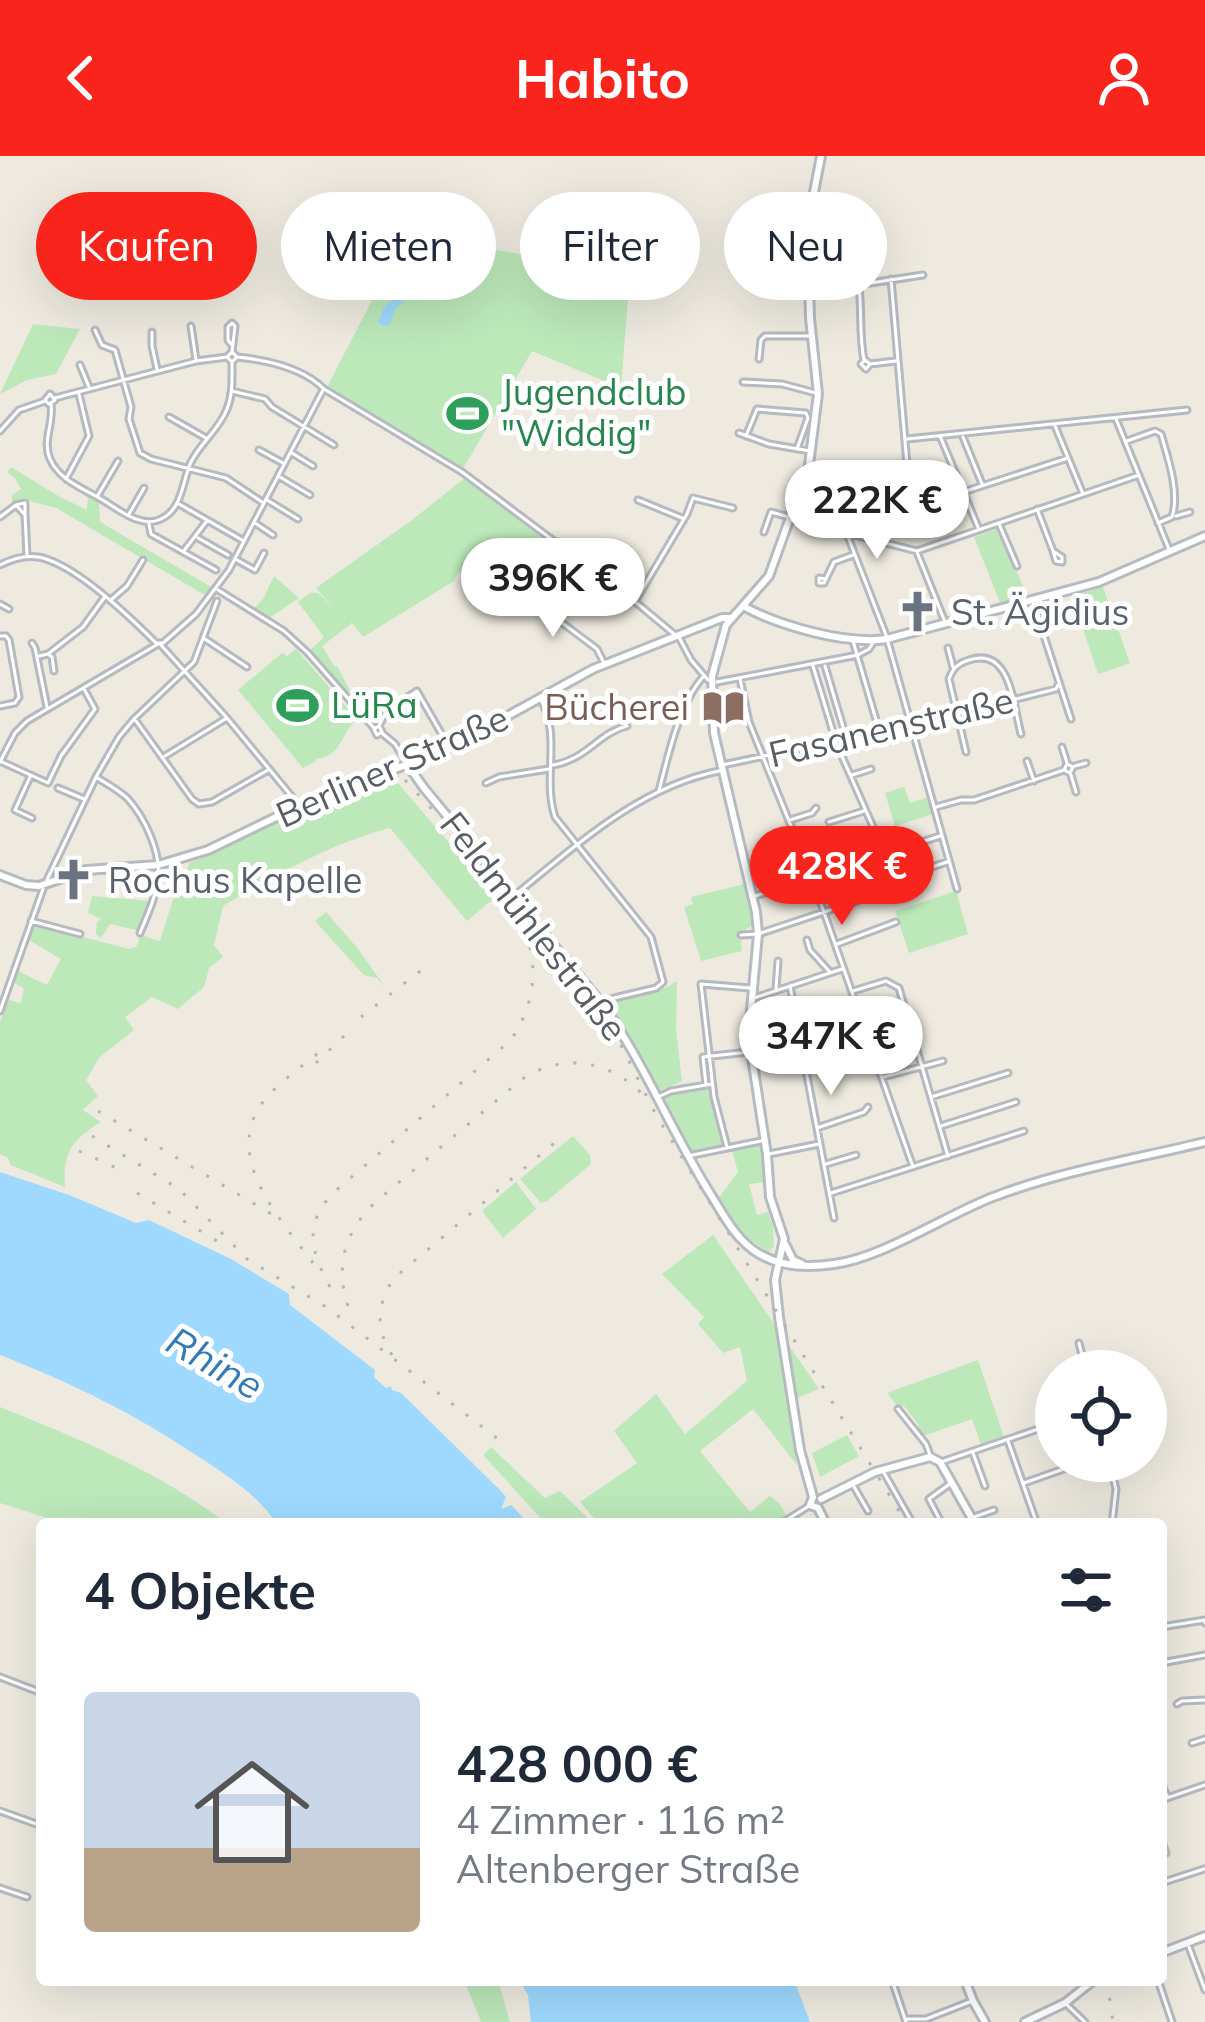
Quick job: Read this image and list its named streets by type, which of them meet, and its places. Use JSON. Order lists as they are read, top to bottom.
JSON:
{
  "streets": {
    "street": ["Fasanenstraße", "Berliner Straße", "Feldmühlestraße"]
  },
  "crossings": [
    ["Fasanenstraße", "Feldmühlestraße"],
    ["Berliner Straße", "Feldmühlestraße"]
  ],
  "water": ["Rhine"],
  "places": {
    "sports": ["Jugendclub \"Widdig\"", "LüRa"],
    "church": ["St. Ägidius", "Rochus Kapelle"],
    "library": ["Bücherei"]
  },
  "page": {
    "header": "Habito",
    "chip": [
      "Kaufen",
      "Mieten",
      "Filter",
      "Neu"
    ],
    "price": [
      "222K €",
      "396K €",
      "428K €",
      "347K €"
    ],
    "heading": "4 Objekte",
    "list": [
      {
        "name": "428 000 €",
        "note": "4 Zimmer · 116 m² · Altenberger Straße"
      }
    ]
  }
}
